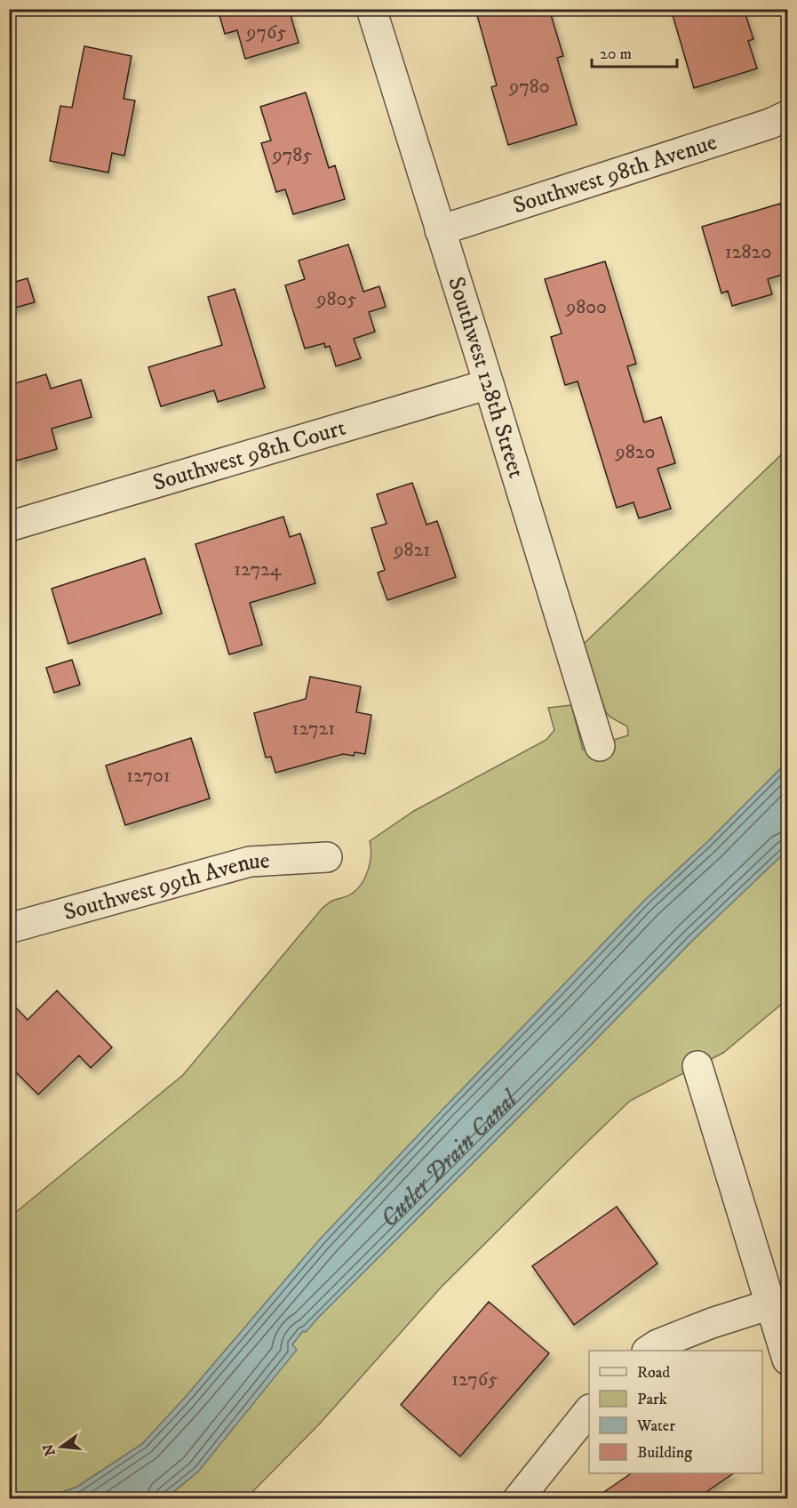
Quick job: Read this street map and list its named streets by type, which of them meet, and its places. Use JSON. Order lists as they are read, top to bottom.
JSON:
{
  "streets": {
    "street": [
      "Southwest 98th Avenue",
      "Southwest 128th Street",
      "Southwest 98th Court",
      "Southwest 99th Avenue"
    ]
  },
  "crossings": [
    ["Southwest 98th Avenue", "Southwest 128th Street"],
    ["Southwest 128th Street", "Southwest 98th Court"]
  ],
  "water": ["Cutler Drain Canal"],
  "house_numbers": [
    "9765",
    "9780",
    "9785",
    "12820",
    "9805",
    "9800",
    "9820",
    "9821",
    "12724",
    "12721",
    "12701",
    "12765"
  ],
  "legend": [
    "Road",
    "Park",
    "Water",
    "Building"
  ],
  "scale_bar": "20 m",
  "north": "left"
}
